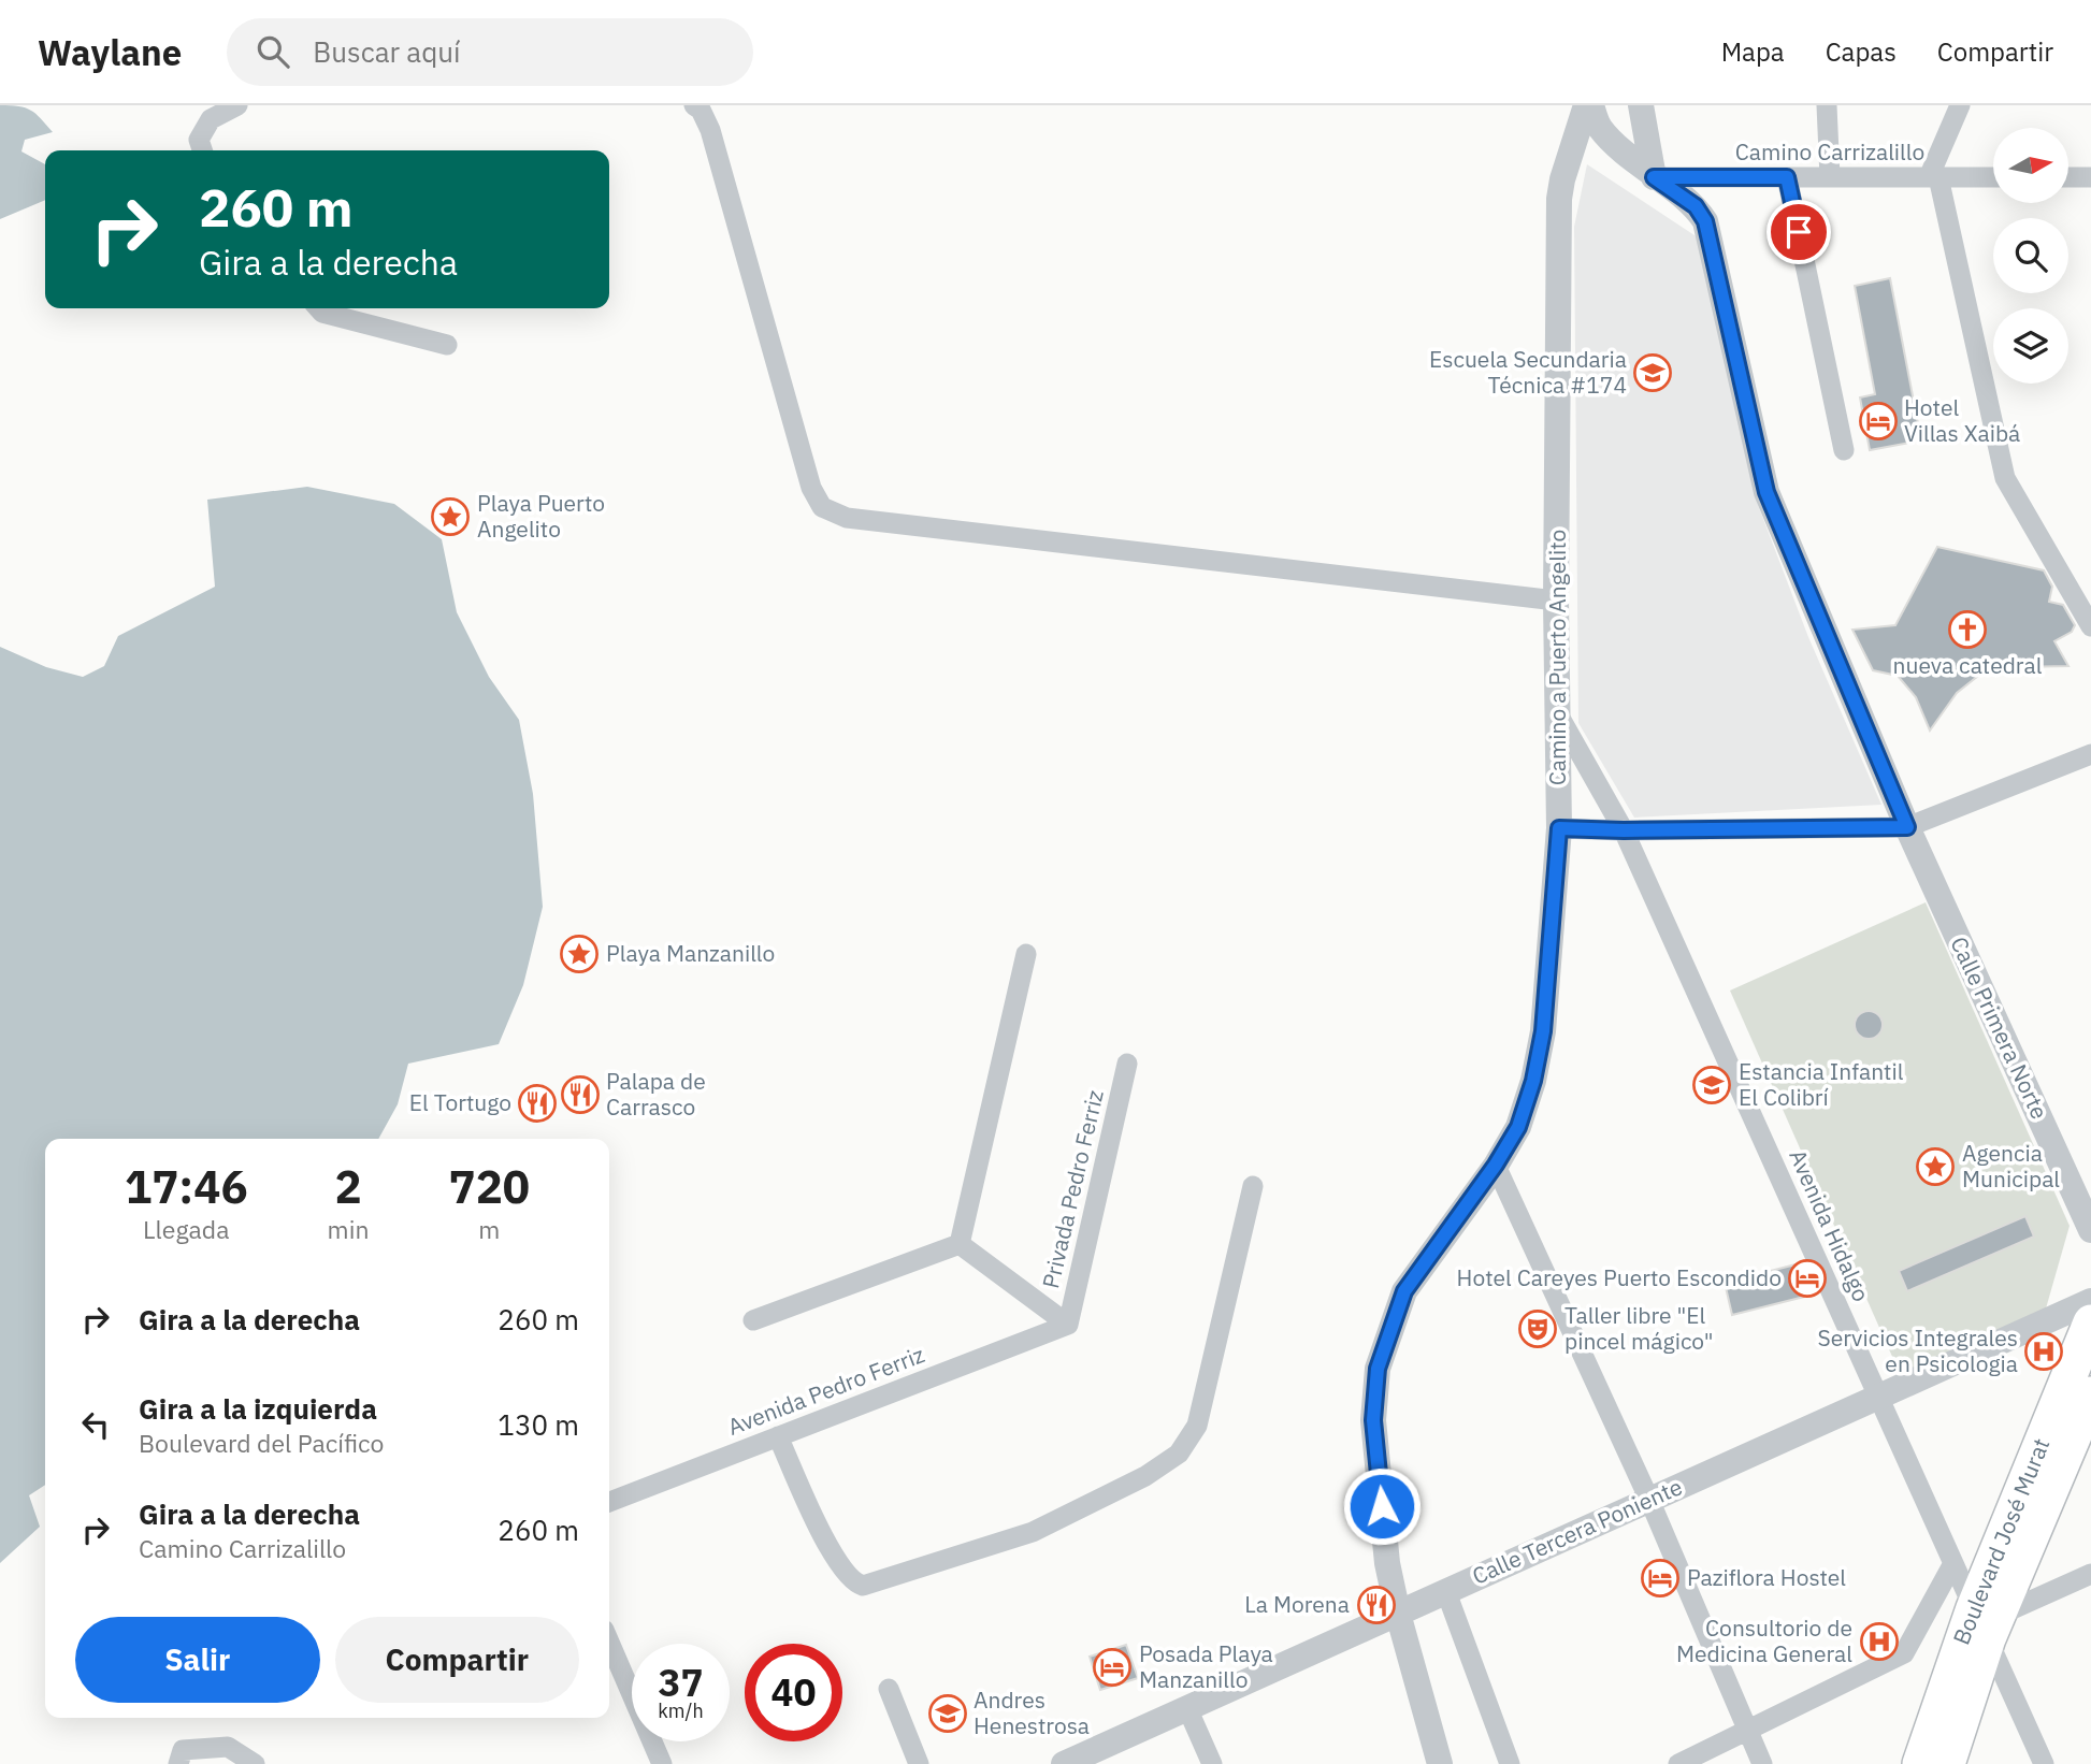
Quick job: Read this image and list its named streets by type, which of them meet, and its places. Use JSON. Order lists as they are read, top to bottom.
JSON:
{
  "streets": {
    "highway": ["Boulevard José Murat"],
    "street": [
      "Camino Carrizalillo",
      "Camino a Puerto Angelito",
      "Calle Primera Norte",
      "Privada Pedro Ferriz",
      "Avenida Hidalgo",
      "Avenida Pedro Ferriz",
      "Calle Tercera Poniente"
    ]
  },
  "crossings": [
    ["Camino Carrizalillo", "Calle Primera Norte"],
    ["Camino a Puerto Angelito", "Calle Primera Norte"],
    ["Camino a Puerto Angelito", "Avenida Hidalgo"],
    ["Camino a Puerto Angelito", "Calle Tercera Poniente"],
    ["Privada Pedro Ferriz", "Avenida Pedro Ferriz"],
    ["Avenida Hidalgo", "Calle Tercera Poniente"],
    ["Avenida Hidalgo", "Boulevard José Murat"]
  ],
  "places": {
    "school or university": ["Escuela Secundaria Técnica #174", "Estancia Infantil El Colibrí", "Andres Henestrosa"],
    "hotel": [
      "Hotel Villas Xaibá",
      "Hotel Careyes Puerto Escondido",
      "Paziflora Hostel",
      "Posada Playa Manzanillo"
    ],
    "place": ["Playa Puerto Angelito", "Playa Manzanillo", "Agencia Municipal"],
    "church": ["nueva catedral"],
    "restaurant": ["Palapa de Carrasco", "El Tortugo", "La Morena"],
    "theatre": ["Taller libre \"El pincel mágico\""],
    "hospital": ["Servicios Integrales en Psicologia", "Consultorio de Medicina General"]
  },
  "north": "right",
  "page": {
    "header": "Waylane",
    "search": "Buscar aquí",
    "nav": ["Mapa", "Capas", "Compartir"],
    "turn": ["260 m", "Gira a la derecha"],
    "eta": [
      "17:46",
      "Llegada",
      "2",
      "min",
      "720",
      "m"
    ],
    "list": [
      {
        "name": "Gira a la derecha",
        "value": "260 m"
      },
      {
        "name": "Gira a la izquierda",
        "note": "Boulevard del Pacífico",
        "value": "130 m"
      },
      {
        "name": "Gira a la derecha",
        "note": "Camino Carrizalillo",
        "value": "260 m"
      }
    ],
    "buttons": ["Salir", "Compartir"],
    "speed": "37 km/h",
    "limit": "40"
  }
}
